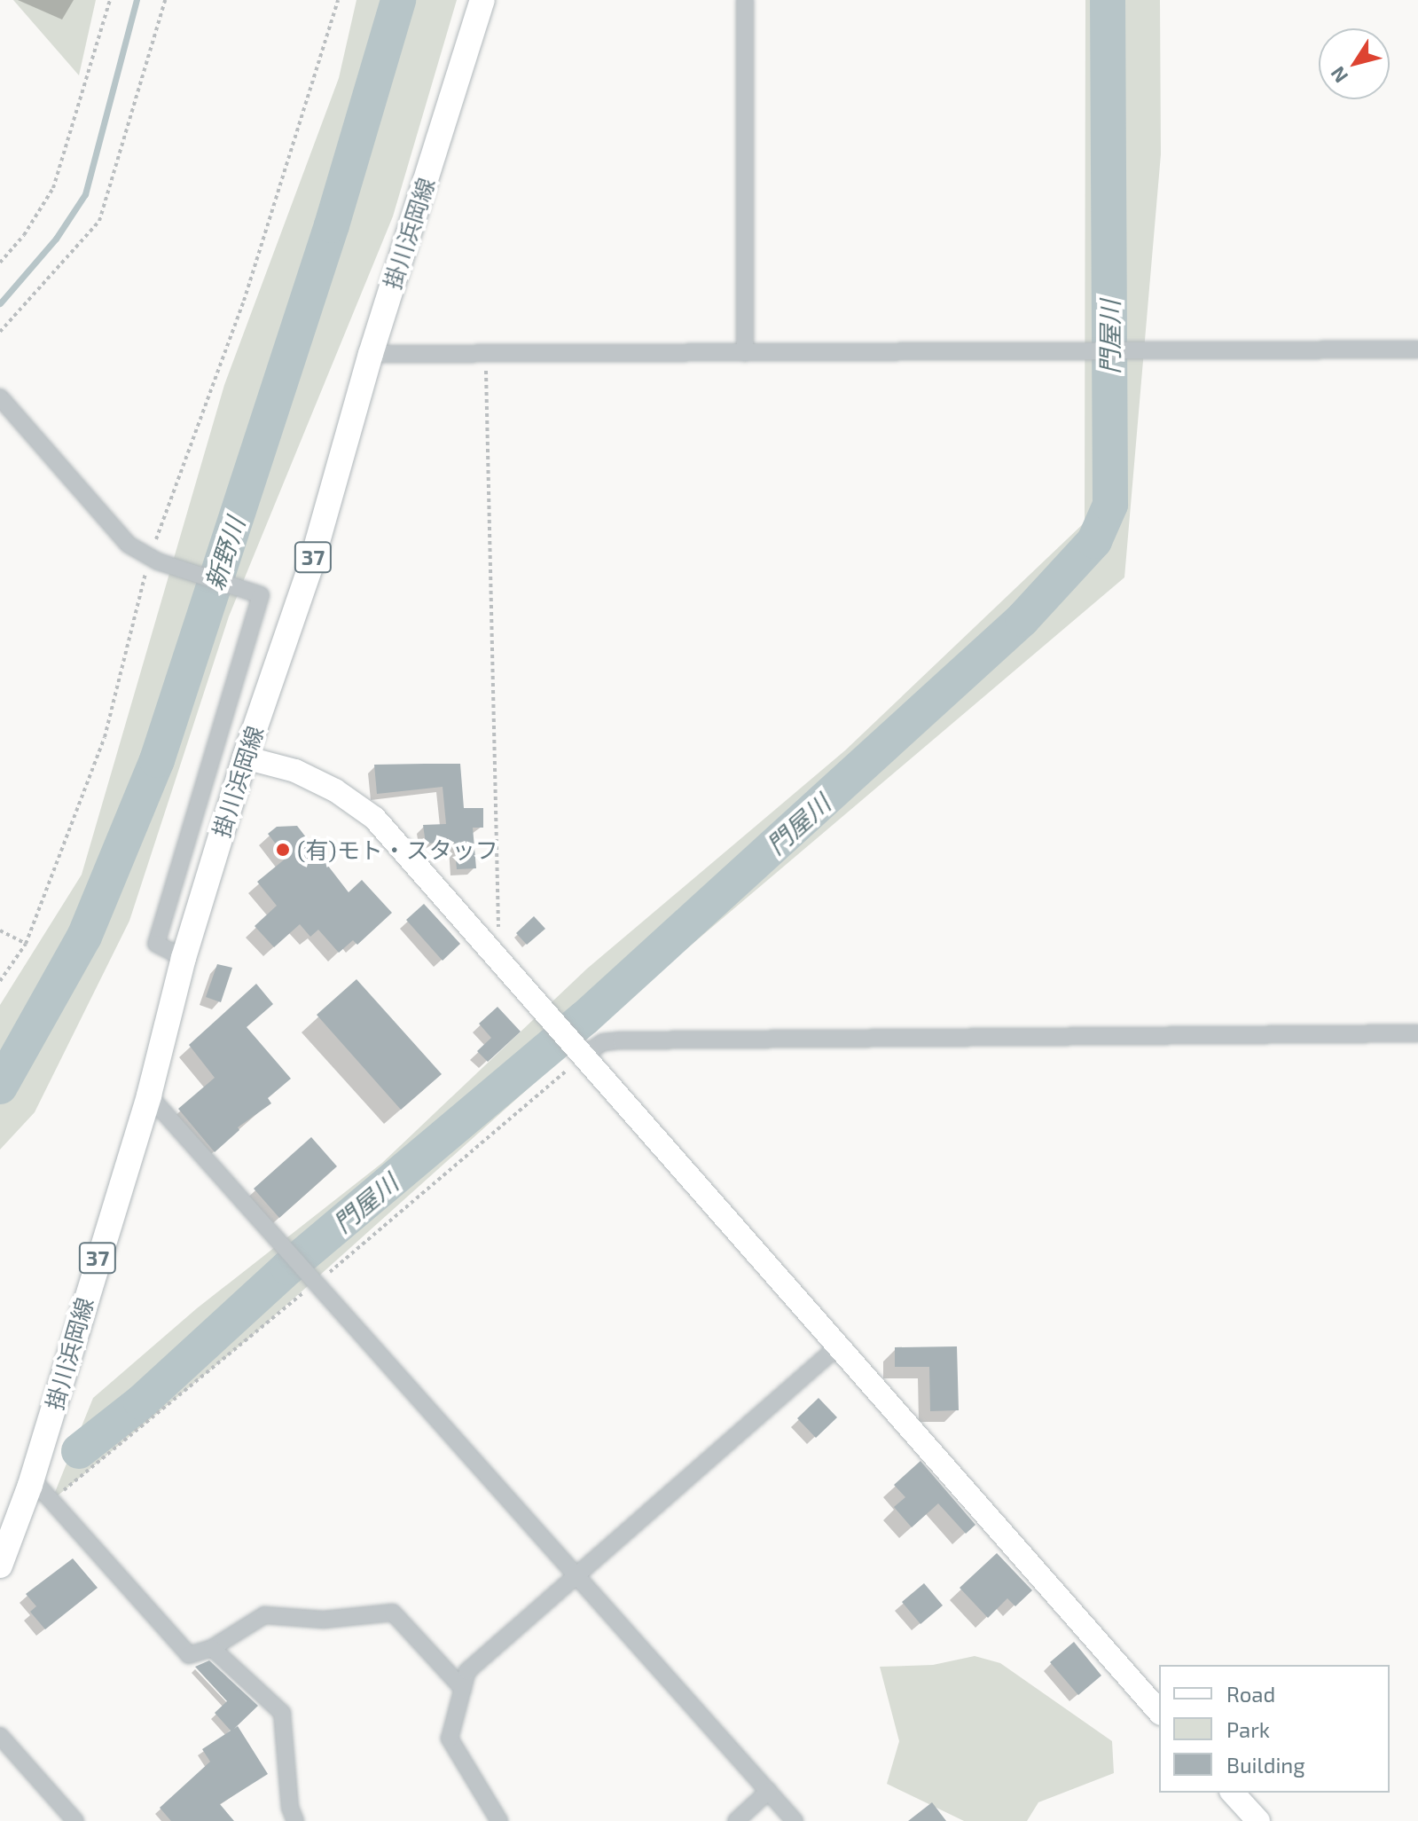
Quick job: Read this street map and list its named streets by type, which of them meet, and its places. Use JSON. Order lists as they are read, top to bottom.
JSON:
{
  "streets": {
    "main road": ["掛川浜岡線", "37"]
  },
  "water": ["門屋川", "新野川"],
  "places": ["(有)モト・スタッフ"],
  "legend": ["Road", "Park", "Building"],
  "north": "bottom left"
}
